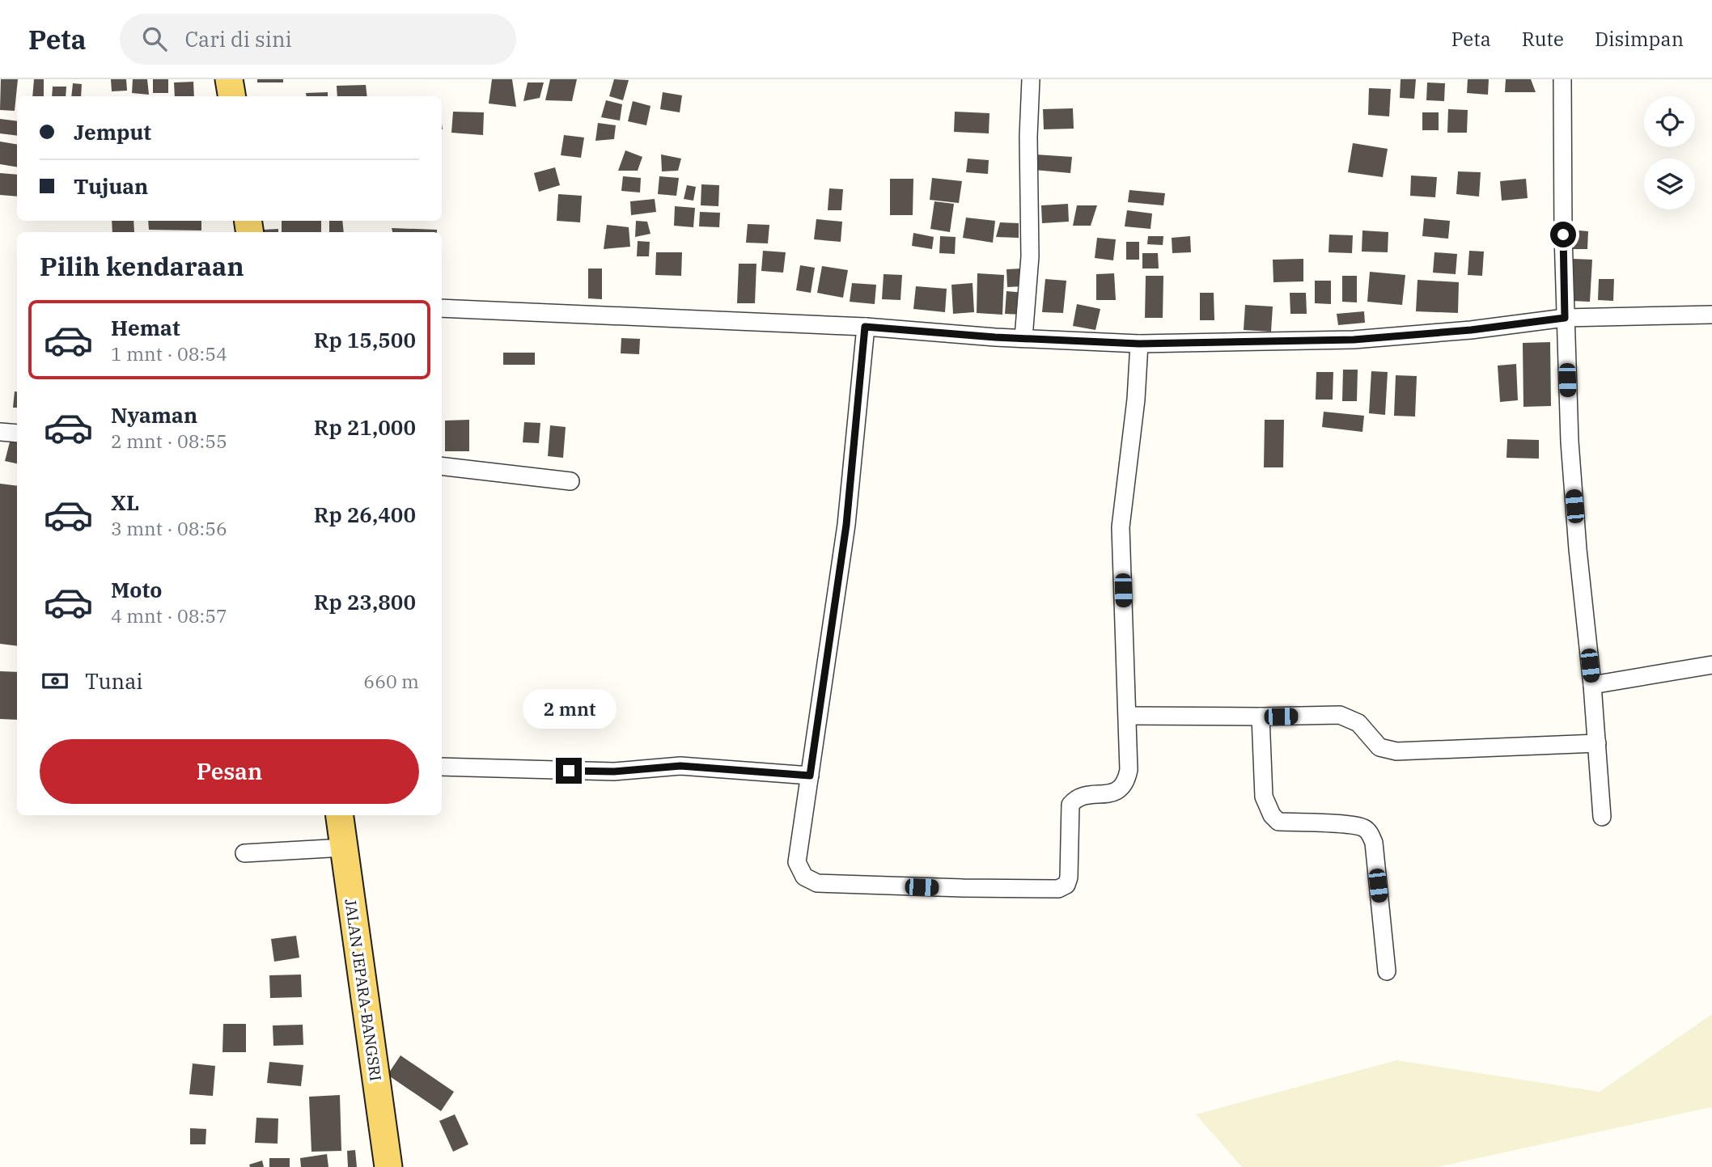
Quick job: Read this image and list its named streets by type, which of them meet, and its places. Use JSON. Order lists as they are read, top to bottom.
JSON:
{
  "streets": {
    "main road": ["JALAN JEPARA-BANGSRI"]
  },
  "page": {
    "header": "Peta",
    "search": "Cari di sini",
    "nav": ["Peta", "Rute", "Disimpan"],
    "banner": ["Jemput", "Tujuan"],
    "heading": "Pilih kendaraan",
    "list": [
      {
        "name": "Hemat",
        "note": "1 mnt · 08:54",
        "value": "Rp 15,500"
      },
      {
        "name": "Nyaman",
        "note": "2 mnt · 08:55",
        "value": "Rp 21,000"
      },
      {
        "name": "XL",
        "note": "3 mnt · 08:56",
        "value": "Rp 26,400"
      },
      {
        "name": "Moto",
        "note": "4 mnt · 08:57",
        "value": "Rp 23,800"
      }
    ],
    "pay": ["Tunai", "660 m"],
    "bubble": "2 mnt",
    "buttons": "Pesan"
  }
}
